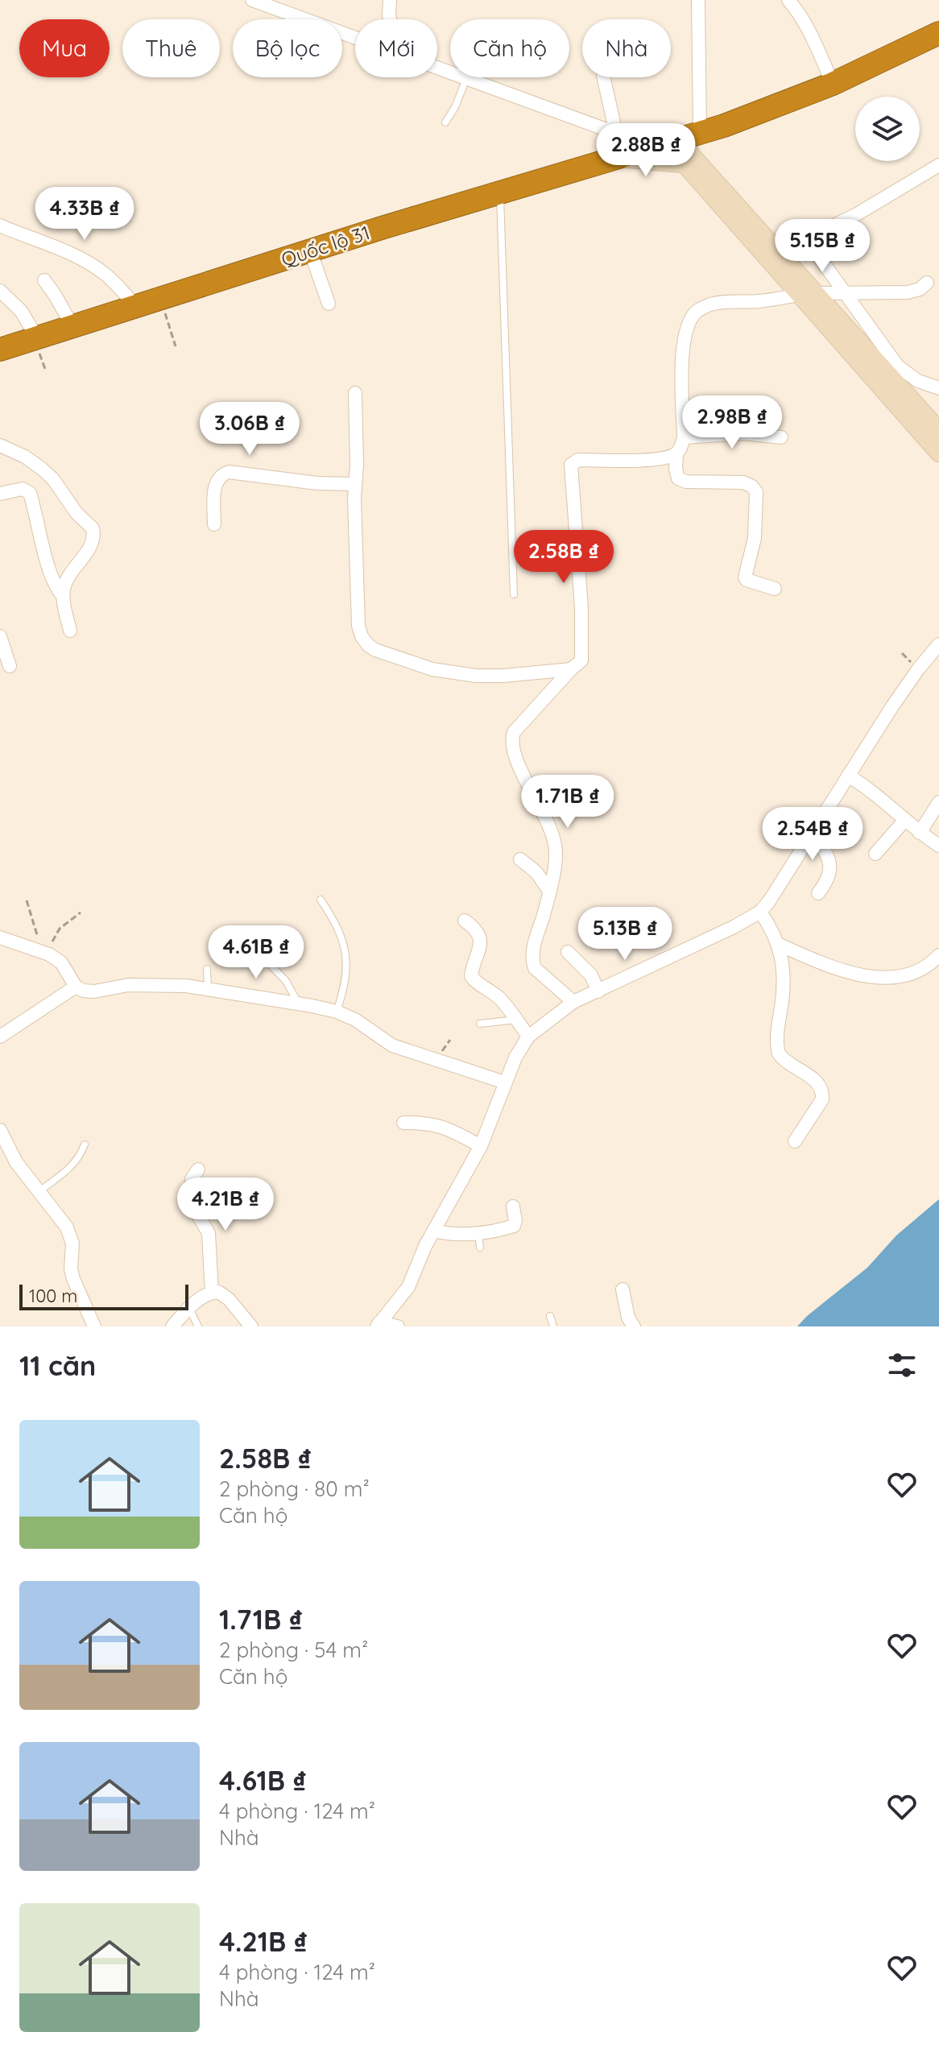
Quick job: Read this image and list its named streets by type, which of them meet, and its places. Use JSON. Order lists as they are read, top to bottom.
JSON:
{
  "streets": {
    "highway": ["Quốc lộ 31"]
  },
  "scale_bar": "100 m",
  "page": {
    "chip": [
      "Mua",
      "Thuê",
      "Bộ lọc",
      "Mới",
      "Căn hộ",
      "Nhà"
    ],
    "price": [
      "2.88B ₫",
      "4.33B ₫",
      "5.15B ₫",
      "2.98B ₫",
      "3.06B ₫",
      "2.58B ₫",
      "1.71B ₫",
      "2.54B ₫",
      "5.13B ₫",
      "4.61B ₫",
      "4.21B ₫"
    ],
    "scale": "100 m",
    "heading": "11 căn",
    "list": [
      {
        "name": "2.58B ₫",
        "note": "2 phòng · 80 m² · Căn hộ"
      },
      {
        "name": "1.71B ₫",
        "note": "2 phòng · 54 m² · Căn hộ"
      },
      {
        "name": "4.61B ₫",
        "note": "4 phòng · 124 m² · Nhà"
      },
      {
        "name": "4.21B ₫",
        "note": "4 phòng · 124 m² · Nhà"
      }
    ]
  }
}
